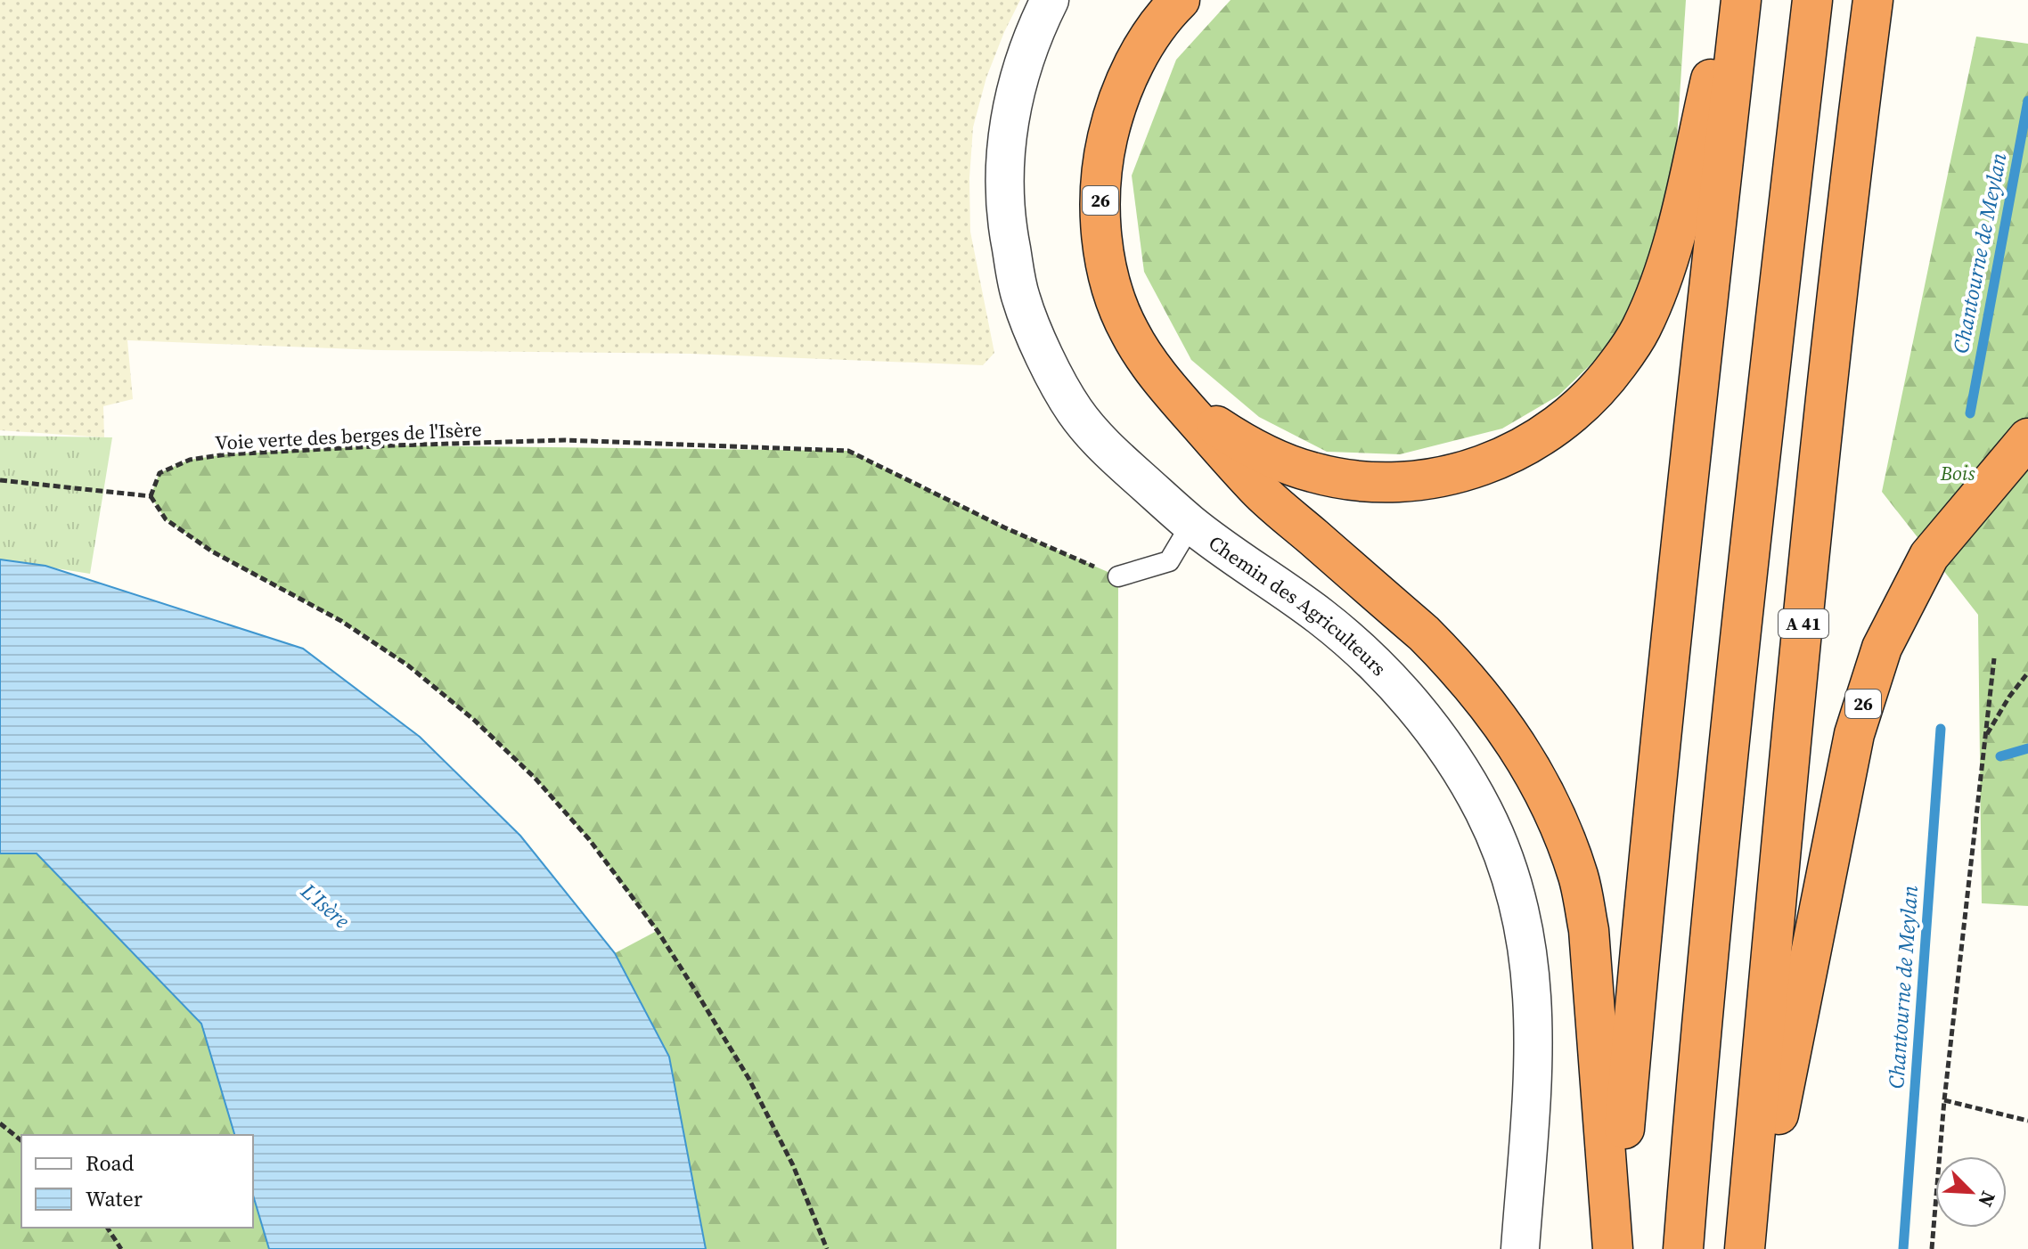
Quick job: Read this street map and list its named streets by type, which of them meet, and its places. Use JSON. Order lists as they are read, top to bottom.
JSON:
{
  "streets": {
    "highway": ["26", "A 41"],
    "street": ["Chemin des Agriculteurs"],
    "path": ["Voie verte des berges de l'Isère"]
  },
  "water": ["Chantourne de Meylan", "L'Isère"],
  "parks": ["Bois"],
  "legend": ["Road", "Water"],
  "north": "bottom right"
}
